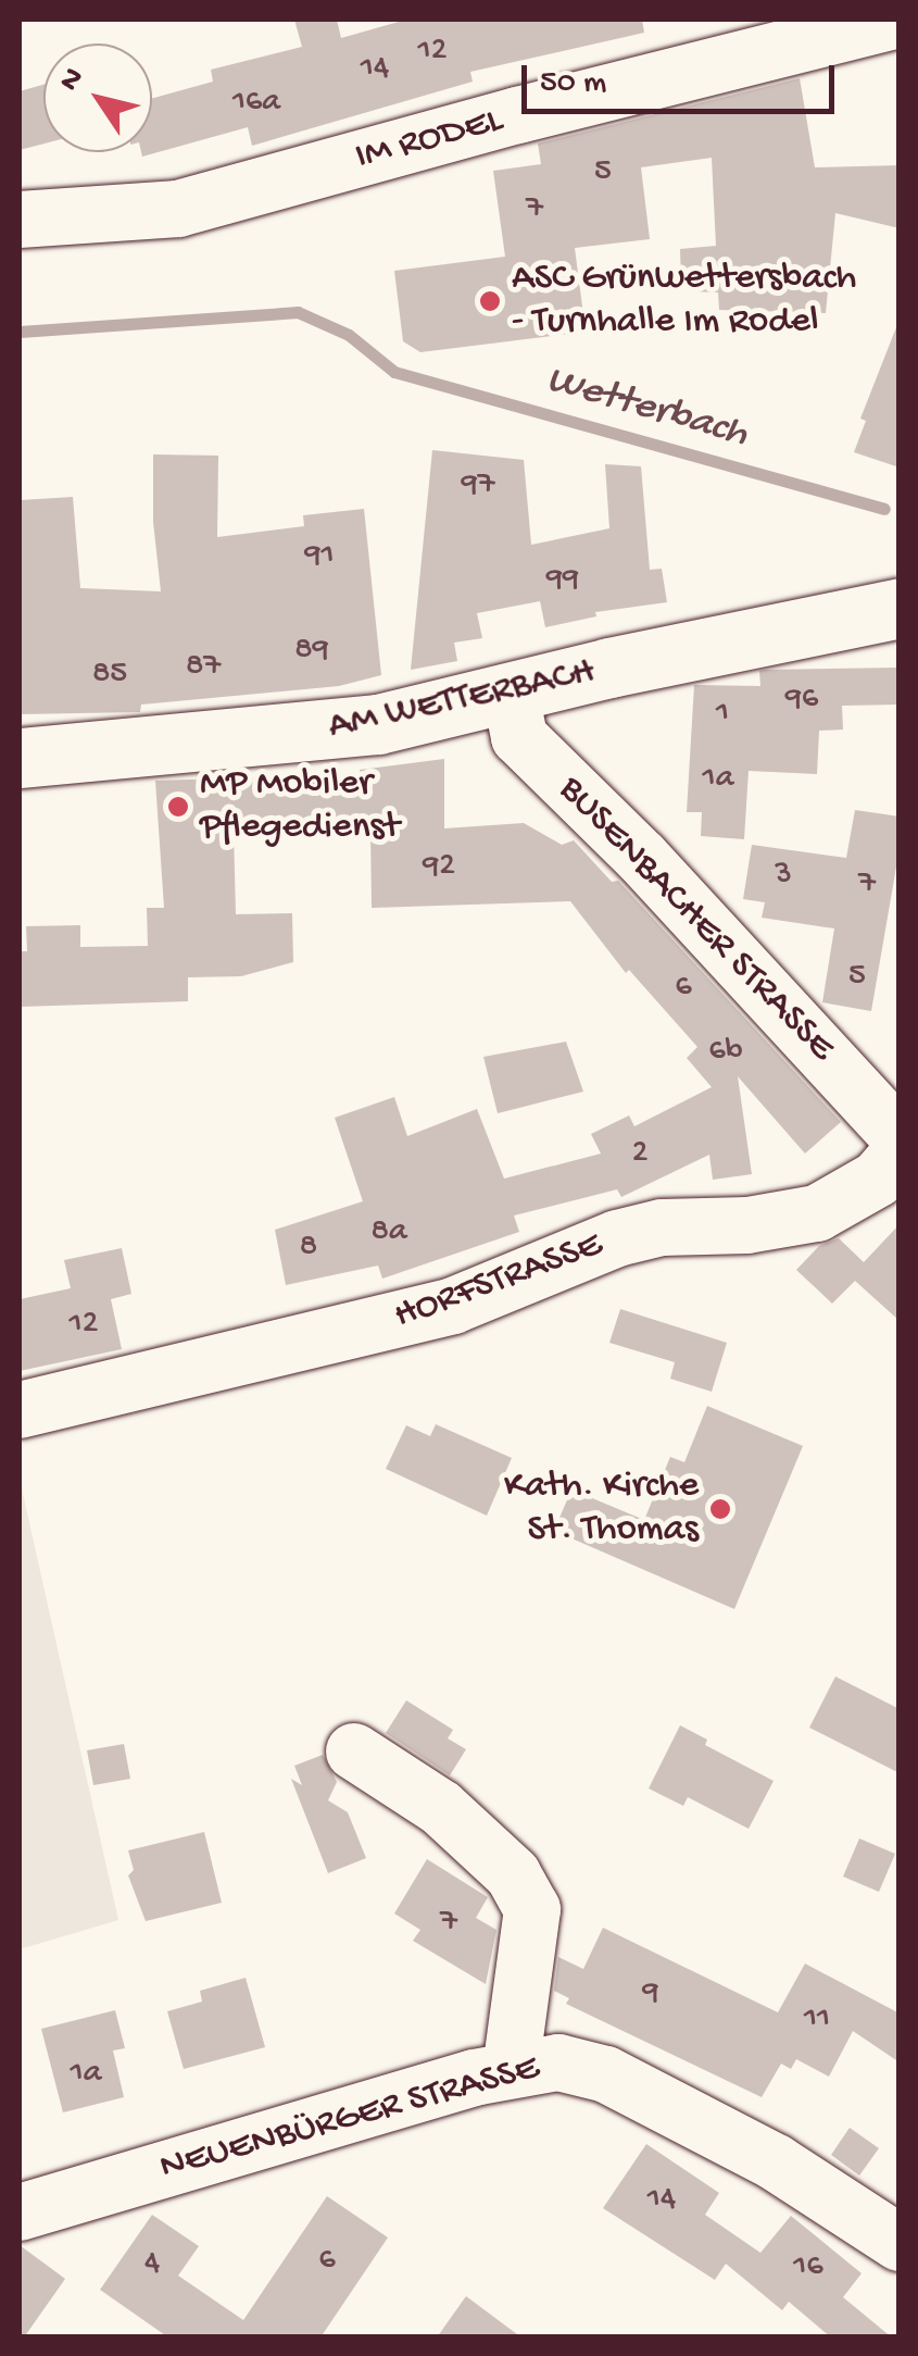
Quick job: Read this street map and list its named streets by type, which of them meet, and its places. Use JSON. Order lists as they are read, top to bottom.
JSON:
{
  "streets": {
    "main road": ["AM WETTERBACH"],
    "street": [
      "IM RODEL",
      "BUSENBACHER STRASSE",
      "HORFSTRASSE",
      "NEUENBÜRGER STRASSE"
    ]
  },
  "crossings": [
    ["AM WETTERBACH", "BUSENBACHER STRASSE"]
  ],
  "water": ["Wetterbach"],
  "places": ["ASC Grünwettersbach - Turnhalle Im Rodel", "MP Mobiler Pflegedienst", "Kath. Kirche St. Thomas"],
  "house_numbers": [
    "12",
    "14",
    "16a",
    "5",
    "7",
    "97",
    "91",
    "99",
    "89",
    "87",
    "85",
    "96",
    "1",
    "1a",
    "92",
    "3",
    "7",
    "5",
    "6",
    "6b",
    "2",
    "8a",
    "8",
    "12",
    "7",
    "9",
    "11",
    "1a",
    "14",
    "6",
    "4",
    "16"
  ],
  "scale_bar": "50 m",
  "north": "top left"
}
